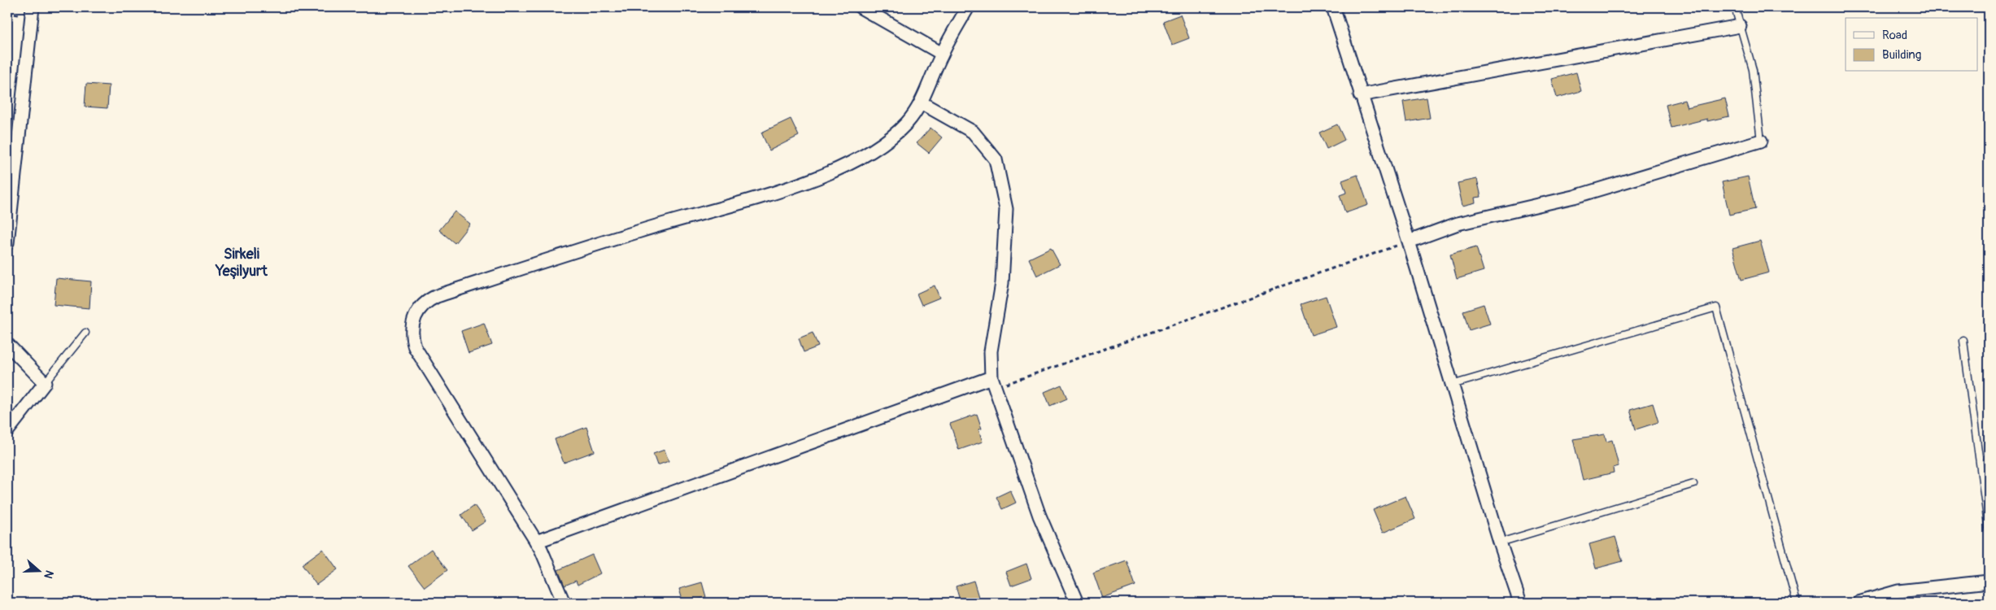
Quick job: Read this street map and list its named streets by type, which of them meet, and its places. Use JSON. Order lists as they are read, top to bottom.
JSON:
{
  "districts": ["Sirkeli Yeşilyurt"],
  "legend": ["Road", "Building"],
  "north": "right"
}
